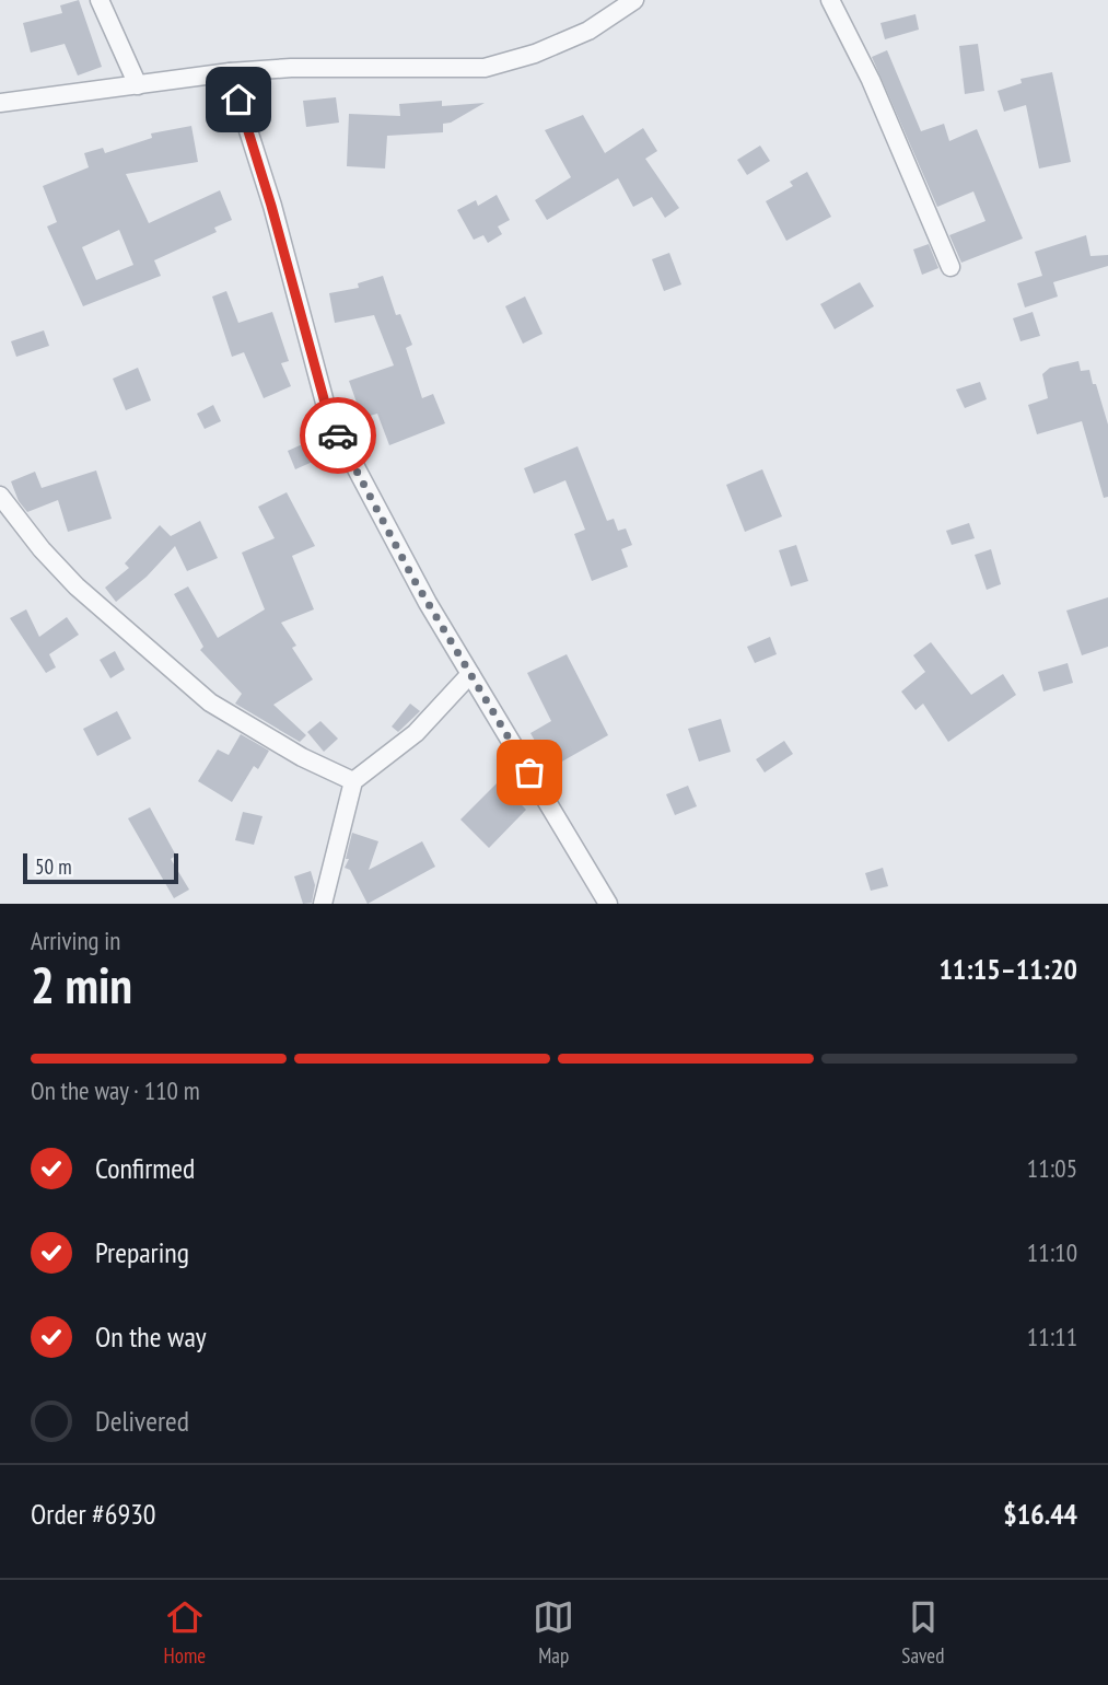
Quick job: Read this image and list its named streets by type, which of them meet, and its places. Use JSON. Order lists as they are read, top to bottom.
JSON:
{
  "scale_bar": "50 m",
  "page": {
    "scale": "50 m",
    "heading": ["2 min", "Arriving in", "11:15–11:20"],
    "panel": ["Order #6930", "$16.44"],
    "bar": "On the way · 110 m",
    "list": [
      ["Confirmed", "11:05"],
      ["Preparing", "11:10"],
      ["On the way", "11:11"],
      "Delivered"
    ],
    "tabs": ["Home", "Map", "Saved"]
  }
}
